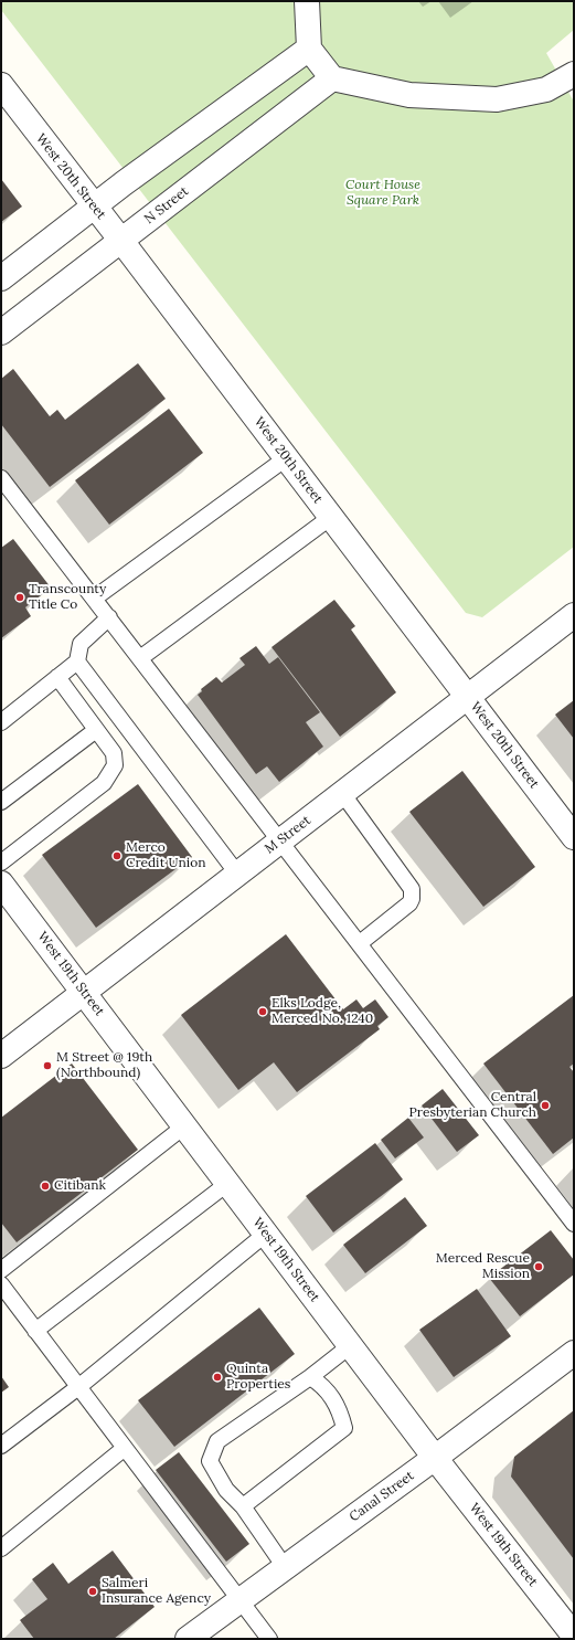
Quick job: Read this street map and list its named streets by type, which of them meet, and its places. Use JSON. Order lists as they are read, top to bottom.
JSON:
{
  "streets": {
    "street": [
      "West 20th Street",
      "N Street",
      "M Street",
      "West 19th Street",
      "Canal Street"
    ]
  },
  "crossings": [
    ["West 20th Street", "N Street"],
    ["West 20th Street", "M Street"],
    ["M Street", "West 19th Street"],
    ["West 19th Street", "Canal Street"]
  ],
  "parks": ["Court House Square Park"],
  "places": [
    "Transcounty Title Co",
    "Merco Credit Union",
    "Elks Lodge, Merced No. 1240",
    "M Street @ 19th (Northbound)",
    "Central Presbyterian Church",
    "Citibank",
    "Merced Rescue Mission",
    "Quinta Properties",
    "Salmeri Insurance Agency"
  ]
}
